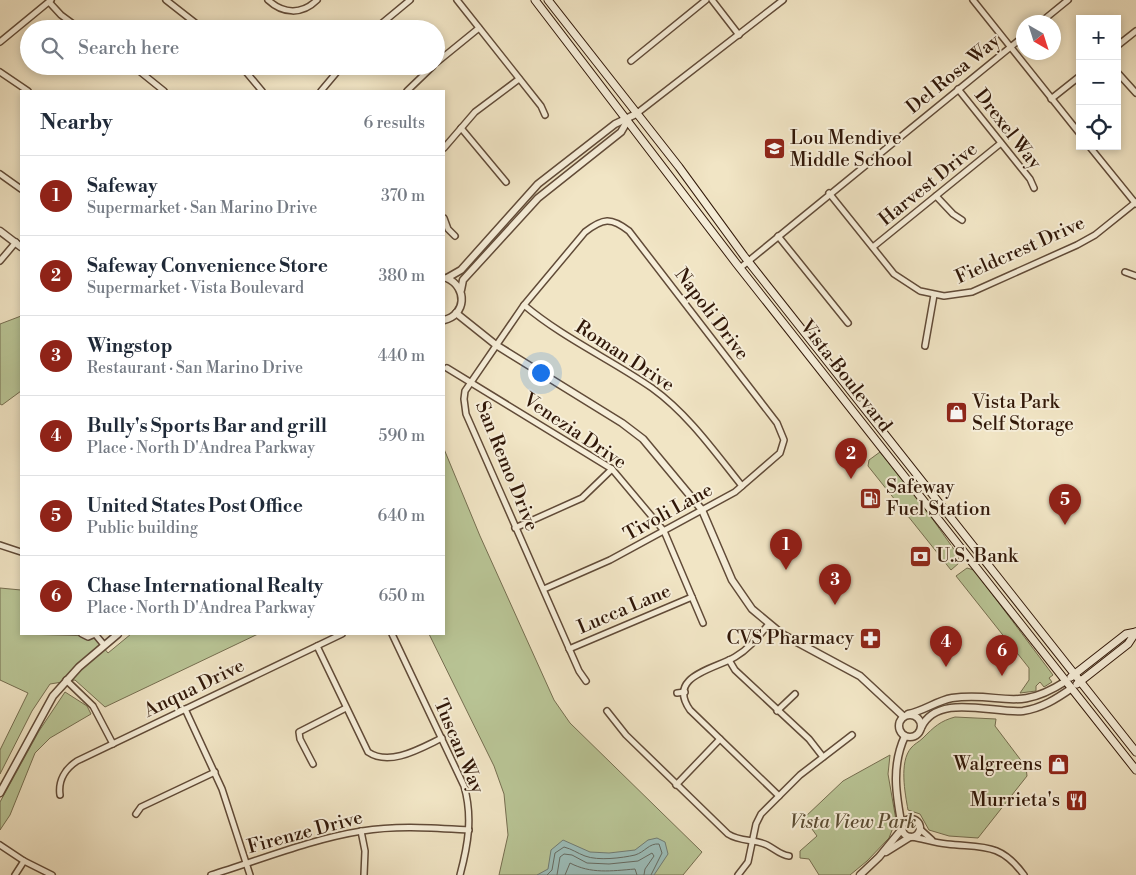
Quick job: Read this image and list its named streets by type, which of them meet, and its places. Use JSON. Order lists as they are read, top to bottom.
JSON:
{
  "streets": {
    "main road": ["Vista Boulevard"],
    "street": [
      "Del Rosa Way",
      "Drexel Way",
      "Harvest Drive",
      "Fieldcrest Drive",
      "Napoli Drive",
      "Roman Drive",
      "Venezia Drive",
      "San Remo Drive",
      "Tivoli Lane",
      "Lucca Lane",
      "Anqua Drive",
      "Tuscan Way",
      "Firenze Drive"
    ]
  },
  "crossings": [
    ["Del Rosa Way", "Drexel Way"],
    ["Del Rosa Way", "Fieldcrest Drive"],
    ["Del Rosa Way", "Vista Boulevard"],
    ["Drexel Way", "Harvest Drive"],
    ["Harvest Drive", "Fieldcrest Drive"],
    ["Napoli Drive", "San Remo Drive"],
    ["Napoli Drive", "Tivoli Lane"],
    ["Roman Drive", "San Remo Drive"],
    ["Roman Drive", "Tivoli Lane"],
    ["Venezia Drive", "San Remo Drive"],
    ["Venezia Drive", "Tivoli Lane"],
    ["Venezia Drive", "Lucca Lane"],
    ["San Remo Drive", "Tivoli Lane"],
    ["San Remo Drive", "Lucca Lane"],
    ["Tuscan Way", "Firenze Drive"]
  ],
  "parks": ["Vista View Park"],
  "places": {
    "school or university": ["Lou Mendive Middle School"],
    "shop": ["Vista Park Self Storage", "Walgreens"],
    "fuel station": ["Safeway Fuel Station"],
    "bank": ["U.S. Bank"],
    "pharmacy": ["CVS Pharmacy"],
    "restaurant": ["Murrieta's"]
  },
  "north": "bottom right",
  "page": {
    "map_buttons": ["+", "−"],
    "search": "Search here",
    "heading": ["Nearby", "6 results"],
    "list": [
      {
        "mark": "1",
        "name": "Safeway",
        "note": "Supermarket · San Marino Drive",
        "value": "370 m"
      },
      {
        "mark": "2",
        "name": "Safeway Convenience Store",
        "note": "Supermarket · Vista Boulevard",
        "value": "380 m"
      },
      {
        "mark": "3",
        "name": "Wingstop",
        "note": "Restaurant · San Marino Drive",
        "value": "440 m"
      },
      {
        "mark": "4",
        "name": "Bully's Sports Bar and grill",
        "note": "Place · North D'Andrea Parkway",
        "value": "590 m"
      },
      {
        "mark": "5",
        "name": "United States Post Office",
        "note": "Public building",
        "value": "640 m"
      },
      {
        "mark": "6",
        "name": "Chase International Realty",
        "note": "Place · North D'Andrea Parkway",
        "value": "650 m"
      }
    ],
    "pins": [
      "2",
      "5",
      "1",
      "3",
      "4",
      "6"
    ]
  }
}
